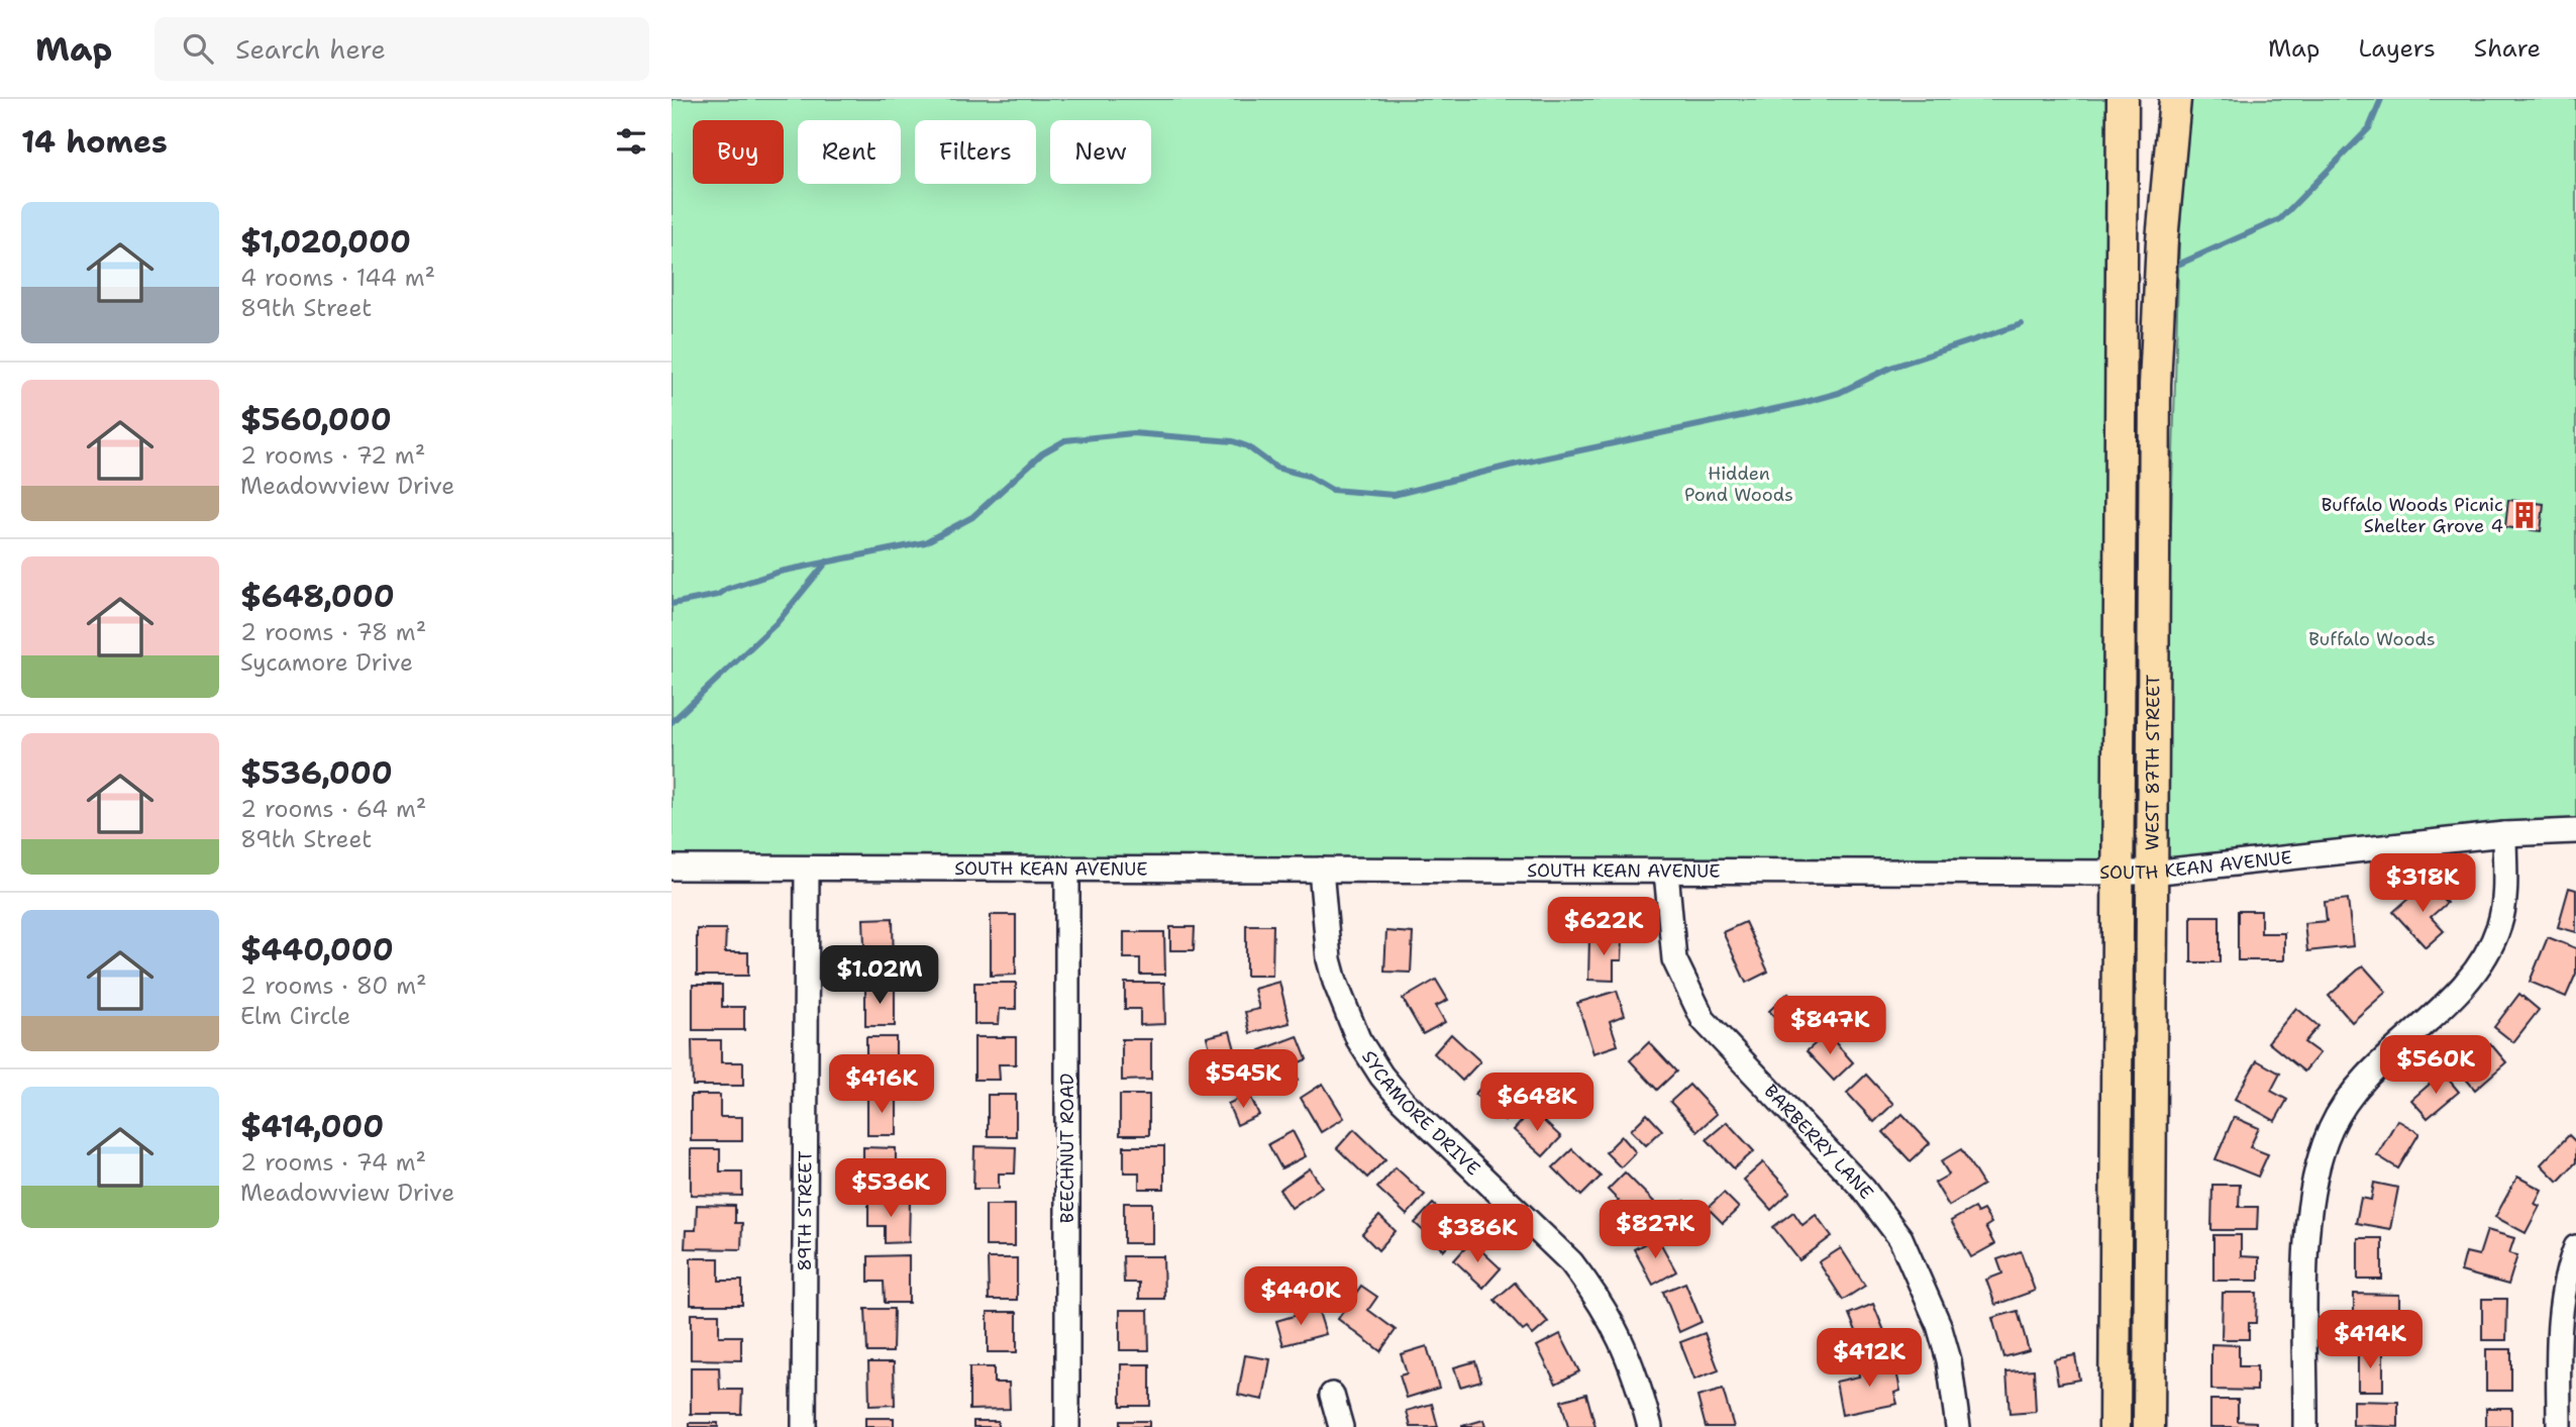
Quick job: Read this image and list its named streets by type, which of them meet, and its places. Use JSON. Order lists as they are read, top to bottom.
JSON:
{
  "streets": {
    "main road": ["WEST 87TH STREET"],
    "street": [
      "SOUTH KEAN AVENUE",
      "SYCAMORE DRIVE",
      "BARBERRY LANE",
      "BEECHNUT ROAD",
      "89TH STREET"
    ]
  },
  "crossings": [
    ["WEST 87TH STREET", "SOUTH KEAN AVENUE"],
    ["SOUTH KEAN AVENUE", "SYCAMORE DRIVE"],
    ["SOUTH KEAN AVENUE", "BARBERRY LANE"],
    ["SOUTH KEAN AVENUE", "BEECHNUT ROAD"],
    ["SOUTH KEAN AVENUE", "89TH STREET"]
  ],
  "parks": ["Hidden Pond Woods", "Buffalo Woods"],
  "places": {
    "building": ["Buffalo Woods Picnic Shelter Grove 4"]
  },
  "page": {
    "header": "Map",
    "search": "Search here",
    "nav": ["Map", "Layers", "Share"],
    "heading": "14 homes",
    "chip": [
      "Buy",
      "Rent",
      "Filters",
      "New"
    ],
    "list": [
      {
        "name": "$1,020,000",
        "note": "4 rooms · 144 m² · 89th Street"
      },
      {
        "name": "$560,000",
        "note": "2 rooms · 72 m² · Meadowview Drive"
      },
      {
        "name": "$648,000",
        "note": "2 rooms · 78 m² · Sycamore Drive"
      },
      {
        "name": "$536,000",
        "note": "2 rooms · 64 m² · 89th Street"
      },
      {
        "name": "$440,000",
        "note": "2 rooms · 80 m² · Elm Circle"
      },
      {
        "name": "$414,000",
        "note": "2 rooms · 74 m² · Meadowview Drive"
      }
    ],
    "price": [
      "$318K",
      "$622K",
      "$1.02M",
      "$847K",
      "$560K",
      "$545K",
      "$416K",
      "$648K",
      "$536K",
      "$827K",
      "$386K",
      "$440K",
      "$414K",
      "$412K"
    ]
  }
}
